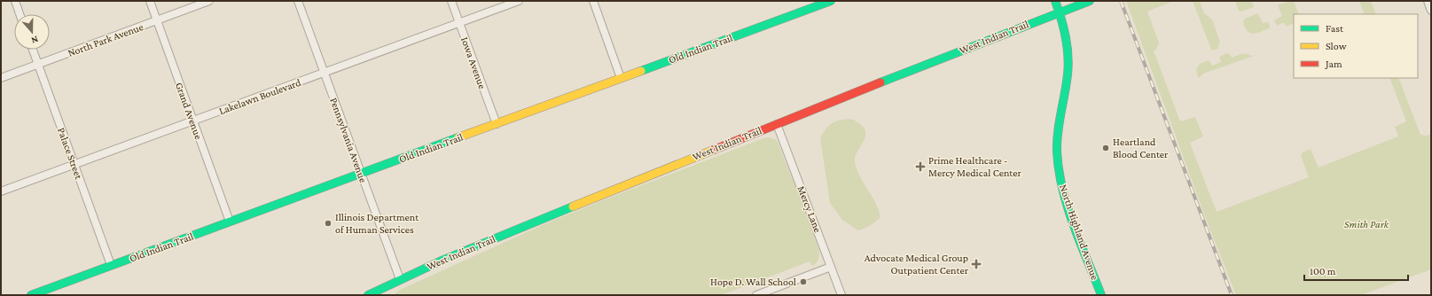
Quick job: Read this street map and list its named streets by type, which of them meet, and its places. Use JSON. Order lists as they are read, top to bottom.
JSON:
{
  "streets": {
    "street": [
      "West Indian Trail",
      "North Park Avenue",
      "Old Indian Trail",
      "Iowa Avenue",
      "Lakelawn Boulevard",
      "Grand Avenue",
      "Pennsylvania Avenue",
      "Palace Street",
      "Mercy Lane",
      "North Highland Avenue"
    ]
  },
  "crossings": [
    ["West Indian Trail", "Pennsylvania Avenue"],
    ["West Indian Trail", "Mercy Lane"],
    ["West Indian Trail", "North Highland Avenue"],
    ["North Park Avenue", "Grand Avenue"],
    ["North Park Avenue", "Palace Street"],
    ["Old Indian Trail", "Iowa Avenue"],
    ["Old Indian Trail", "Grand Avenue"],
    ["Old Indian Trail", "Pennsylvania Avenue"],
    ["Old Indian Trail", "Palace Street"],
    ["Iowa Avenue", "Lakelawn Boulevard"],
    ["Lakelawn Boulevard", "Grand Avenue"],
    ["Lakelawn Boulevard", "Pennsylvania Avenue"],
    ["Lakelawn Boulevard", "Palace Street"]
  ],
  "parks": ["Smith Park"],
  "places": {
    "other": ["Heartland Blood Center", "Illinois Department of Human Services", "Hope D. Wall School"],
    "health": ["Prime Healthcare - Mercy Medical Center", "Advocate Medical Group Outpatient Center"]
  },
  "legend": ["Fast", "Slow", "Jam"],
  "scale_bar": "100 m",
  "north": "bottom"
}
